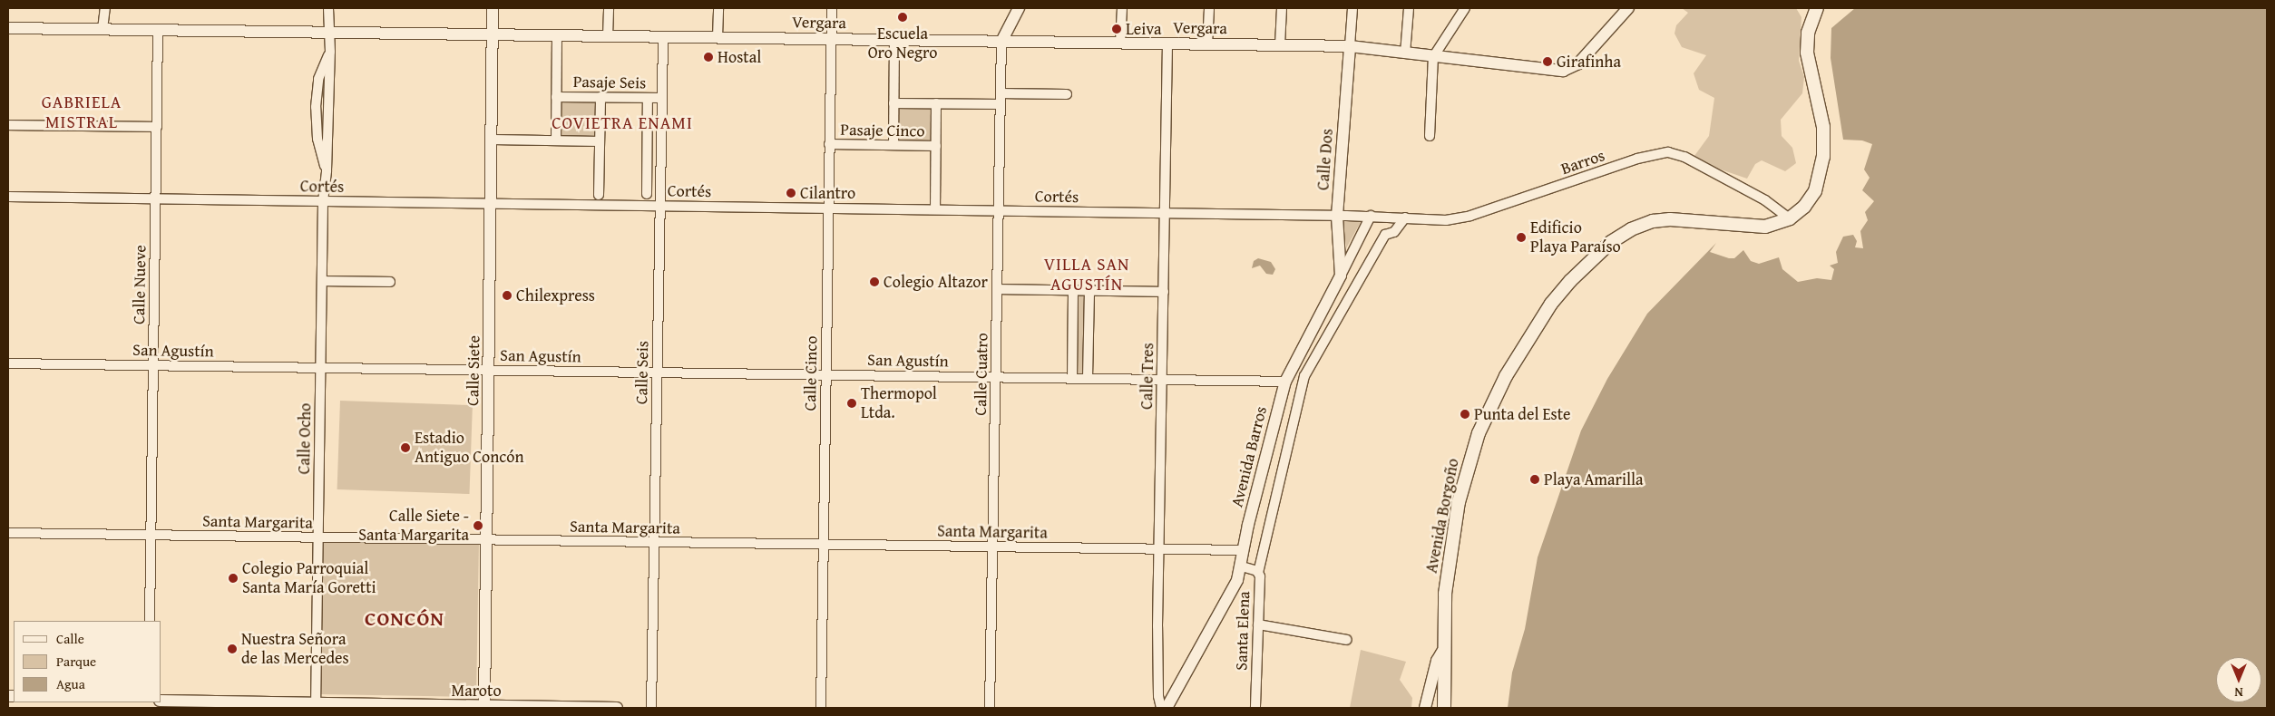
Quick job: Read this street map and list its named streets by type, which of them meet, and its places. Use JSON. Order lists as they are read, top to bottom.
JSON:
{
  "streets": {
    "main road": ["Avenida Borgoño"],
    "street": [
      "Vergara",
      "Pasaje Seis",
      "Pasaje Cinco",
      "Calle Dos",
      "Barros",
      "Cortés",
      "Calle Nueve",
      "San Agustín",
      "Calle Siete",
      "Calle Seis",
      "Calle Cinco",
      "Calle Cuatro",
      "Calle Tres",
      "Calle Ocho",
      "Avenida Barros",
      "Santa Margarita",
      "Santa Elena",
      "Maroto"
    ]
  },
  "crossings": [
    ["Vergara", "Calle Dos"],
    ["Vergara", "Calle Nueve"],
    ["Vergara", "Calle Siete"],
    ["Vergara", "Calle Seis"],
    ["Vergara", "Calle Cinco"],
    ["Vergara", "Calle Cuatro"],
    ["Vergara", "Calle Tres"],
    ["Vergara", "Calle Ocho"],
    ["Pasaje Seis", "Calle Seis"],
    ["Pasaje Cinco", "Calle Cinco"],
    ["Calle Dos", "Cortés"],
    ["Calle Dos", "Avenida Barros"],
    ["Barros", "Cortés"],
    ["Barros", "Avenida Barros"],
    ["Barros", "Avenida Borgoño"],
    ["Cortés", "Calle Nueve"],
    ["Cortés", "Calle Siete"],
    ["Cortés", "Calle Seis"],
    ["Cortés", "Calle Cinco"],
    ["Cortés", "Calle Cuatro"],
    ["Cortés", "Calle Tres"],
    ["Cortés", "Calle Ocho"],
    ["Cortés", "Avenida Barros"],
    ["Calle Nueve", "San Agustín"],
    ["Calle Nueve", "Santa Margarita"],
    ["San Agustín", "Calle Siete"],
    ["San Agustín", "Calle Seis"],
    ["San Agustín", "Calle Cinco"],
    ["San Agustín", "Calle Cuatro"],
    ["San Agustín", "Calle Tres"],
    ["San Agustín", "Calle Ocho"],
    ["San Agustín", "Avenida Barros"],
    ["Calle Siete", "Santa Margarita"],
    ["Calle Siete", "Maroto"],
    ["Calle Seis", "Santa Margarita"],
    ["Calle Cinco", "Santa Margarita"],
    ["Calle Cuatro", "Santa Margarita"],
    ["Calle Tres", "Santa Margarita"],
    ["Calle Ocho", "Santa Margarita"],
    ["Calle Ocho", "Maroto"],
    ["Avenida Barros", "Santa Margarita"],
    ["Avenida Barros", "Santa Elena"]
  ],
  "districts": [
    "GABRIELA MISTRAL",
    "COVIETRA ENAMI",
    "VILLA SAN AGUSTÍN",
    "CONCÓN"
  ],
  "places": [
    "Escuela Oro Negro",
    "Leiva",
    "Hostal",
    "Girafinha",
    "Cilantro",
    "Edificio Playa Paraíso",
    "Colegio Altazor",
    "Chilexpress",
    "Thermopol Ltda.",
    "Punta del Este",
    "Estadio Antiguo Concón",
    "Playa Amarilla",
    "Calle Siete - Santa Margarita",
    "Colegio Parroquial Santa María Goretti",
    "Nuestra Señora de las Mercedes"
  ],
  "legend": ["Calle", "Parque", "Agua"],
  "north": "bottom"
}
